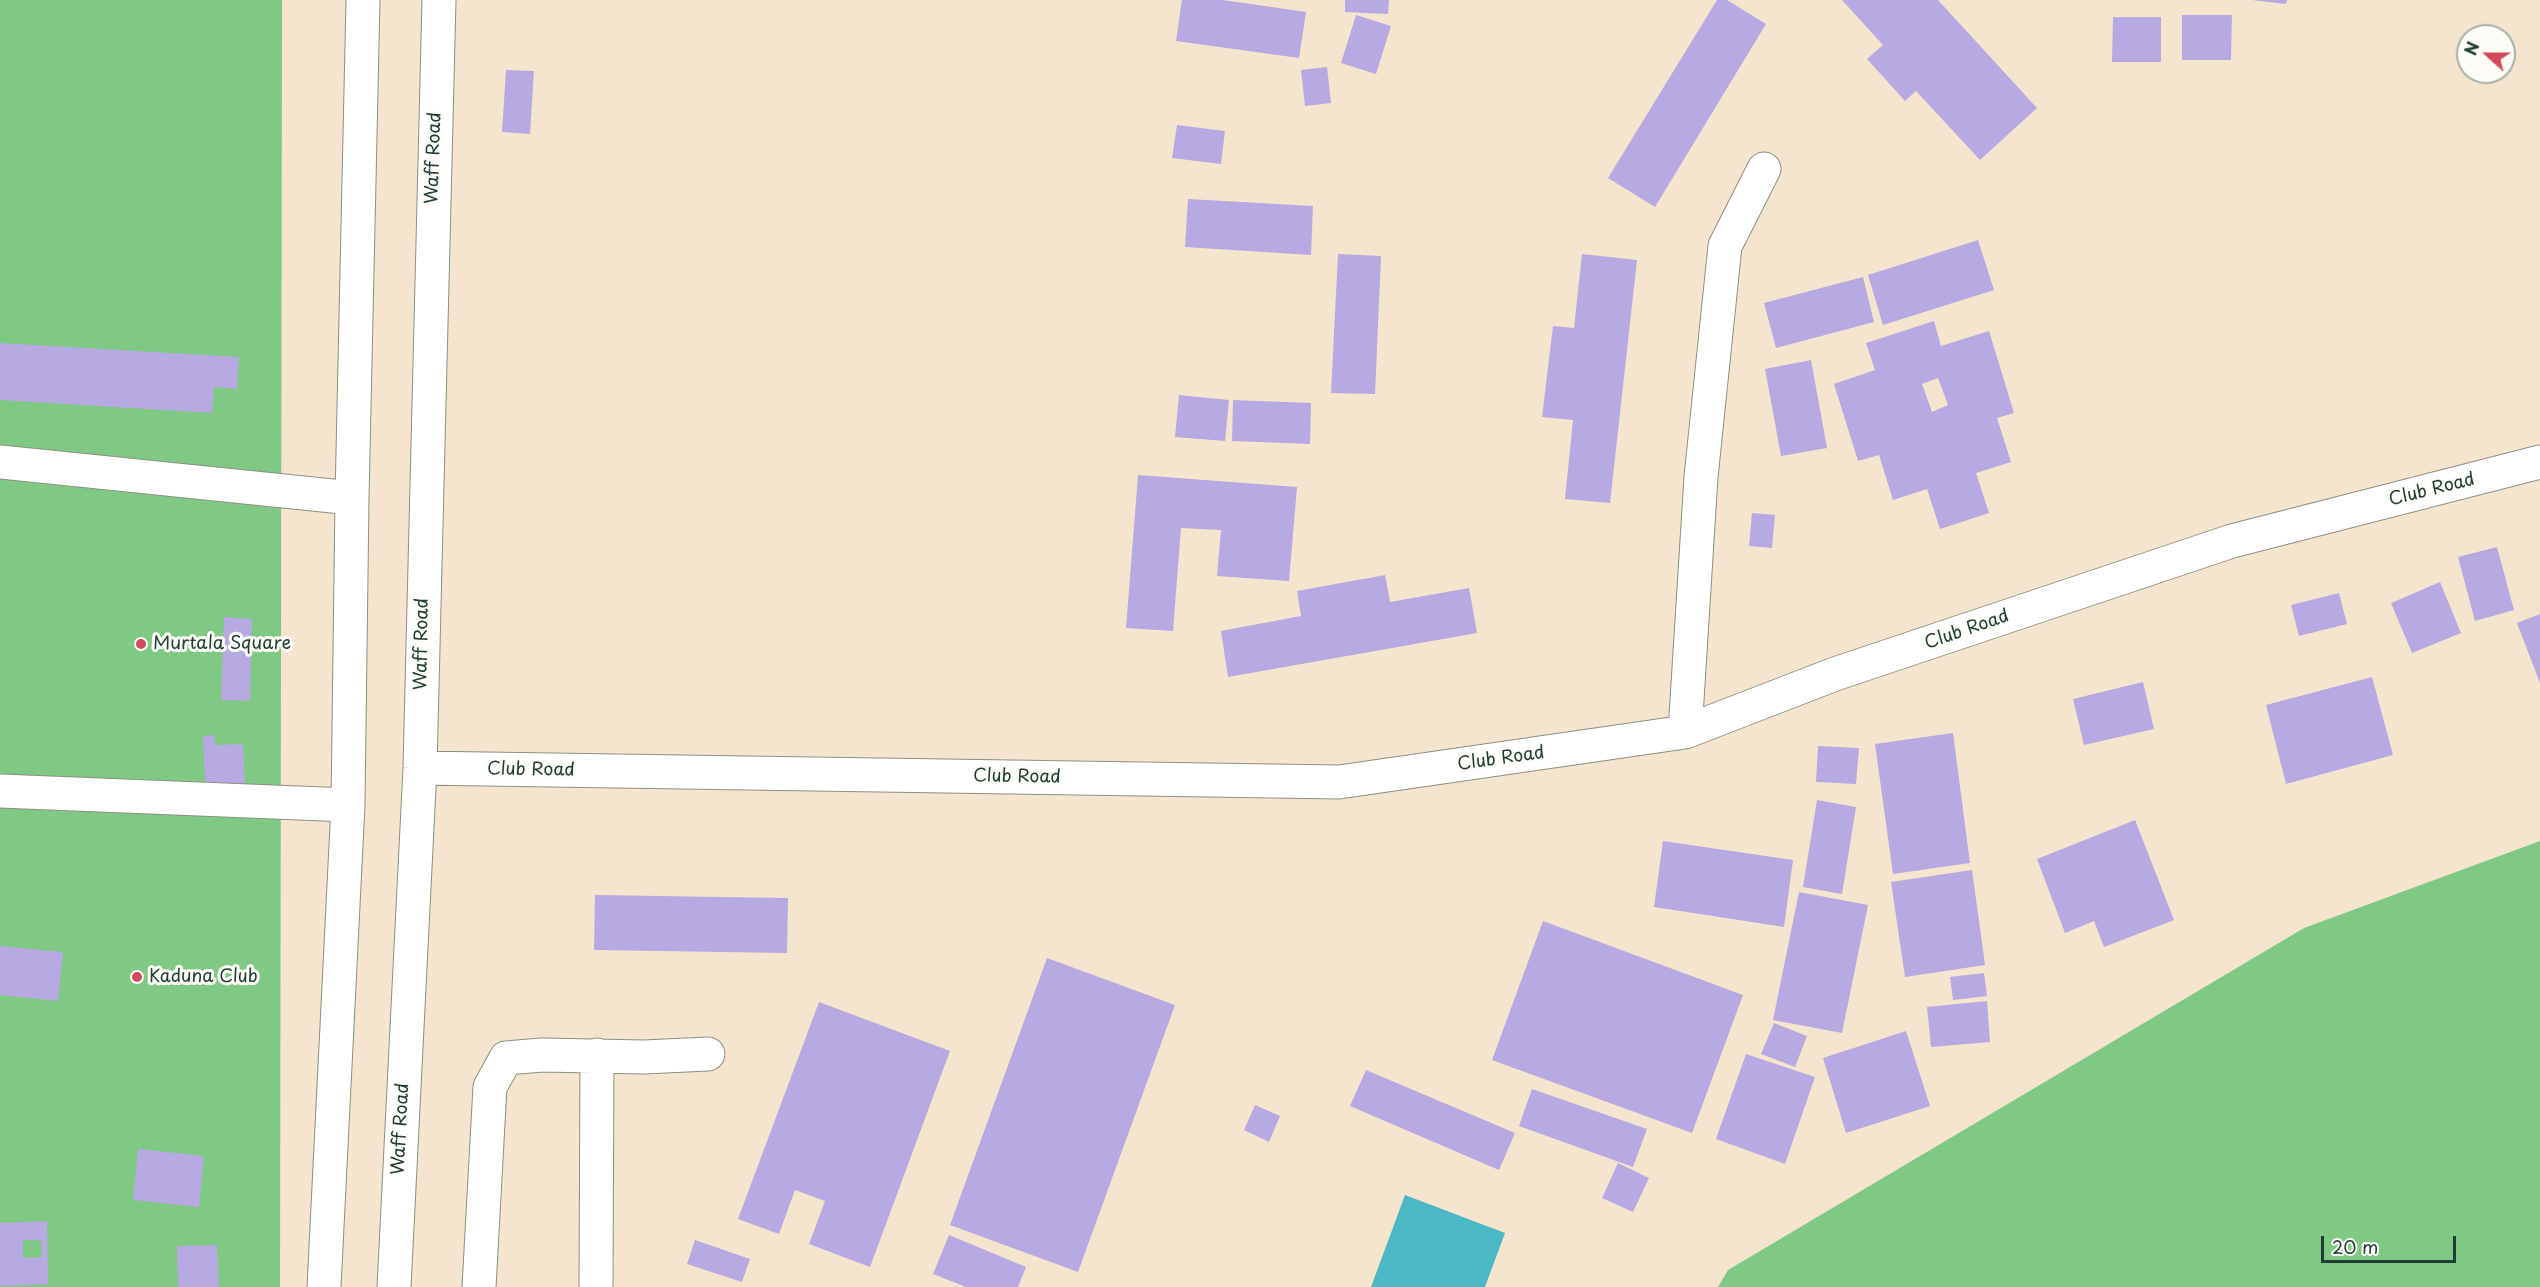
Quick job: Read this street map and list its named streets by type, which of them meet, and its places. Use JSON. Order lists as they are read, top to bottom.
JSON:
{
  "streets": {
    "street": ["Waff Road", "Club Road"]
  },
  "crossings": [
    ["Waff Road", "Club Road"]
  ],
  "places": ["Murtala Square", "Kaduna Club"],
  "scale_bar": "20 m",
  "north": "left"
}
